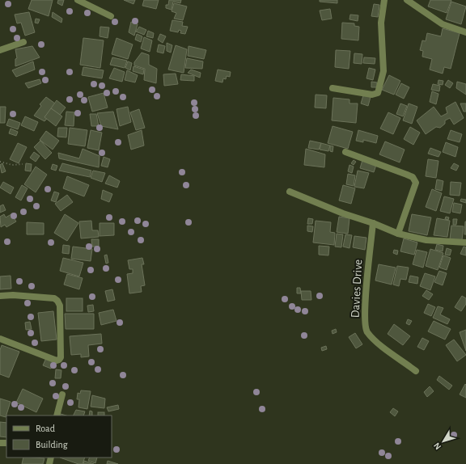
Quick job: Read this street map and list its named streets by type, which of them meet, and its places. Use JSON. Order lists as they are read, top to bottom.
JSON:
{
  "streets": {
    "street": ["Davies Drive"]
  },
  "legend": ["Road", "Building"],
  "north": "bottom left"
}
